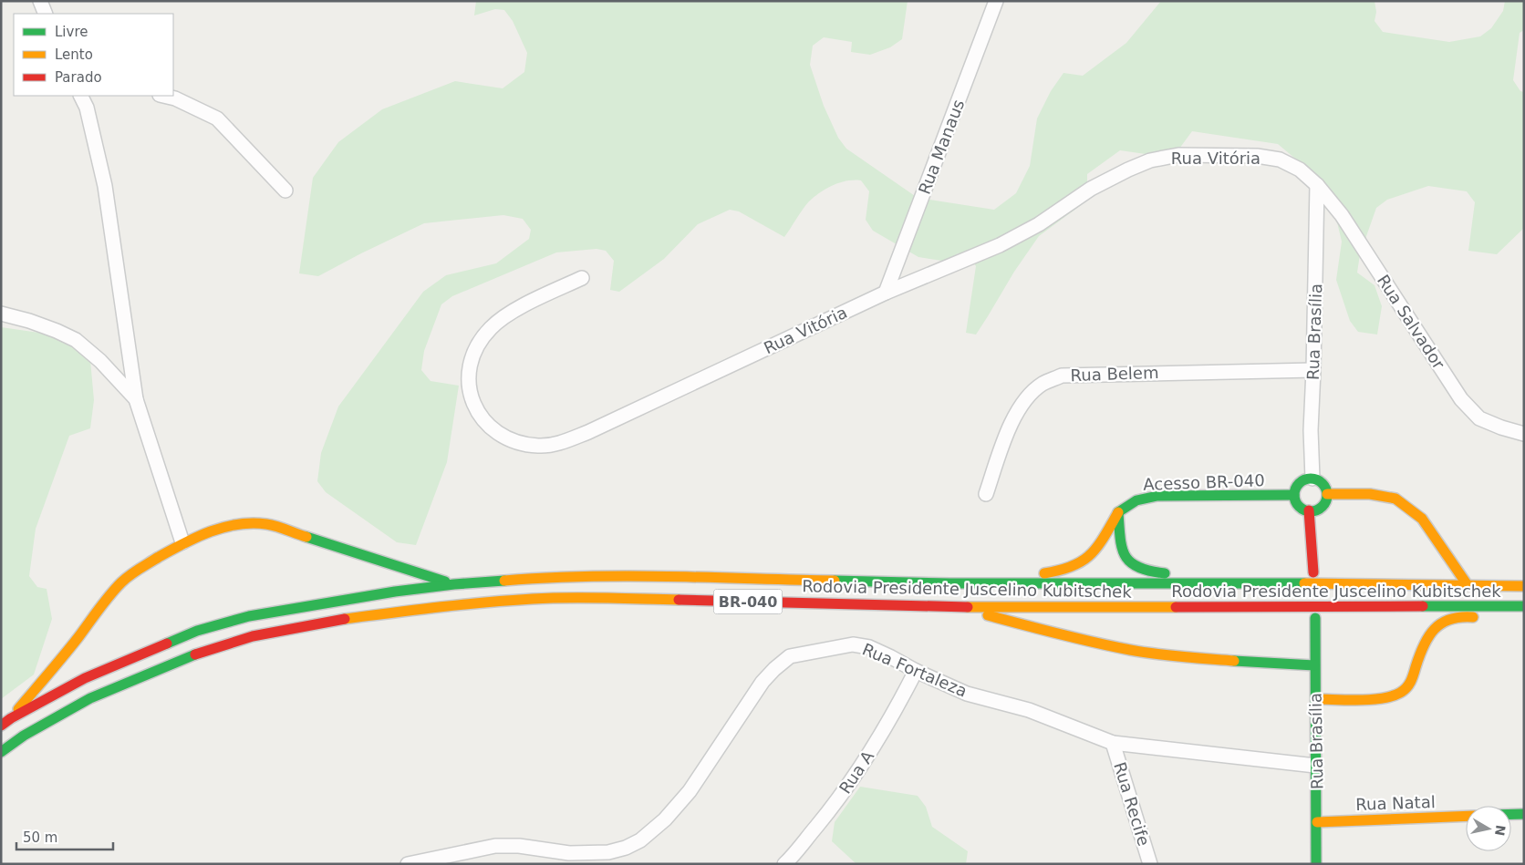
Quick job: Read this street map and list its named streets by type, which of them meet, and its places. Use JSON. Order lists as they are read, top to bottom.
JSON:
{
  "streets": {
    "main road": [
      "Rua Brasília",
      "Acesso BR-040",
      "Rodovia Presidente Juscelino Kubitschek",
      "BR-040",
      "Rua Natal"
    ],
    "street": [
      "Rua Manaus",
      "Rua Vitória",
      "Rua Salvador",
      "Rua Belem",
      "Rua Fortaleza",
      "Rua A",
      "Rua Recife"
    ]
  },
  "crossings": [
    ["Rua Manaus", "Rua Vitória"],
    ["Rua Vitória", "Rua Salvador"],
    ["Rua Vitória", "Rua Brasília"],
    ["Rua Salvador", "Rua Brasília"],
    ["Rua Brasília", "Rua Belem"],
    ["Rua Brasília", "Acesso BR-040"],
    ["Rua Brasília", "Rua Fortaleza"],
    ["Rua Brasília", "Rua Natal"],
    ["Rua Fortaleza", "Rua A"],
    ["Rua Fortaleza", "Rua Recife"]
  ],
  "legend": ["Livre", "Lento", "Parado"],
  "scale_bar": "50 m",
  "north": "right"
}
